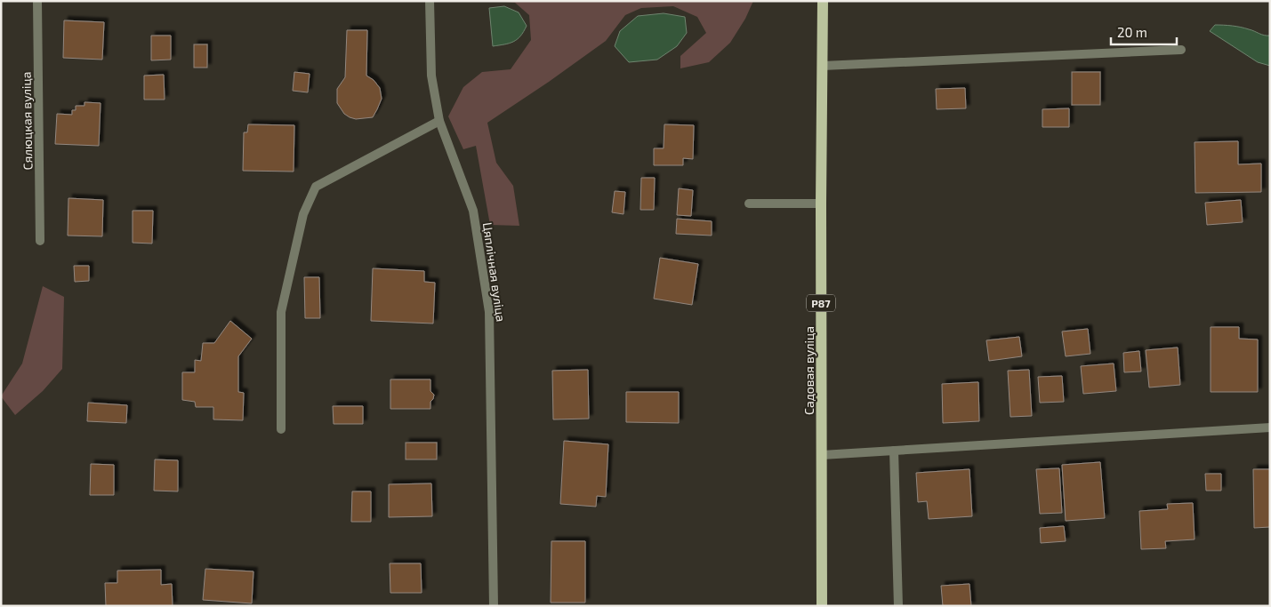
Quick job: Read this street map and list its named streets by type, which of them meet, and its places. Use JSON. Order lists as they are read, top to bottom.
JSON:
{
  "streets": {
    "main road": ["Р87", "Садовая вуліца"],
    "street": ["Сялюцкая вуліца", "Цяплічная вуліца"]
  },
  "scale_bar": "20 m"
}
